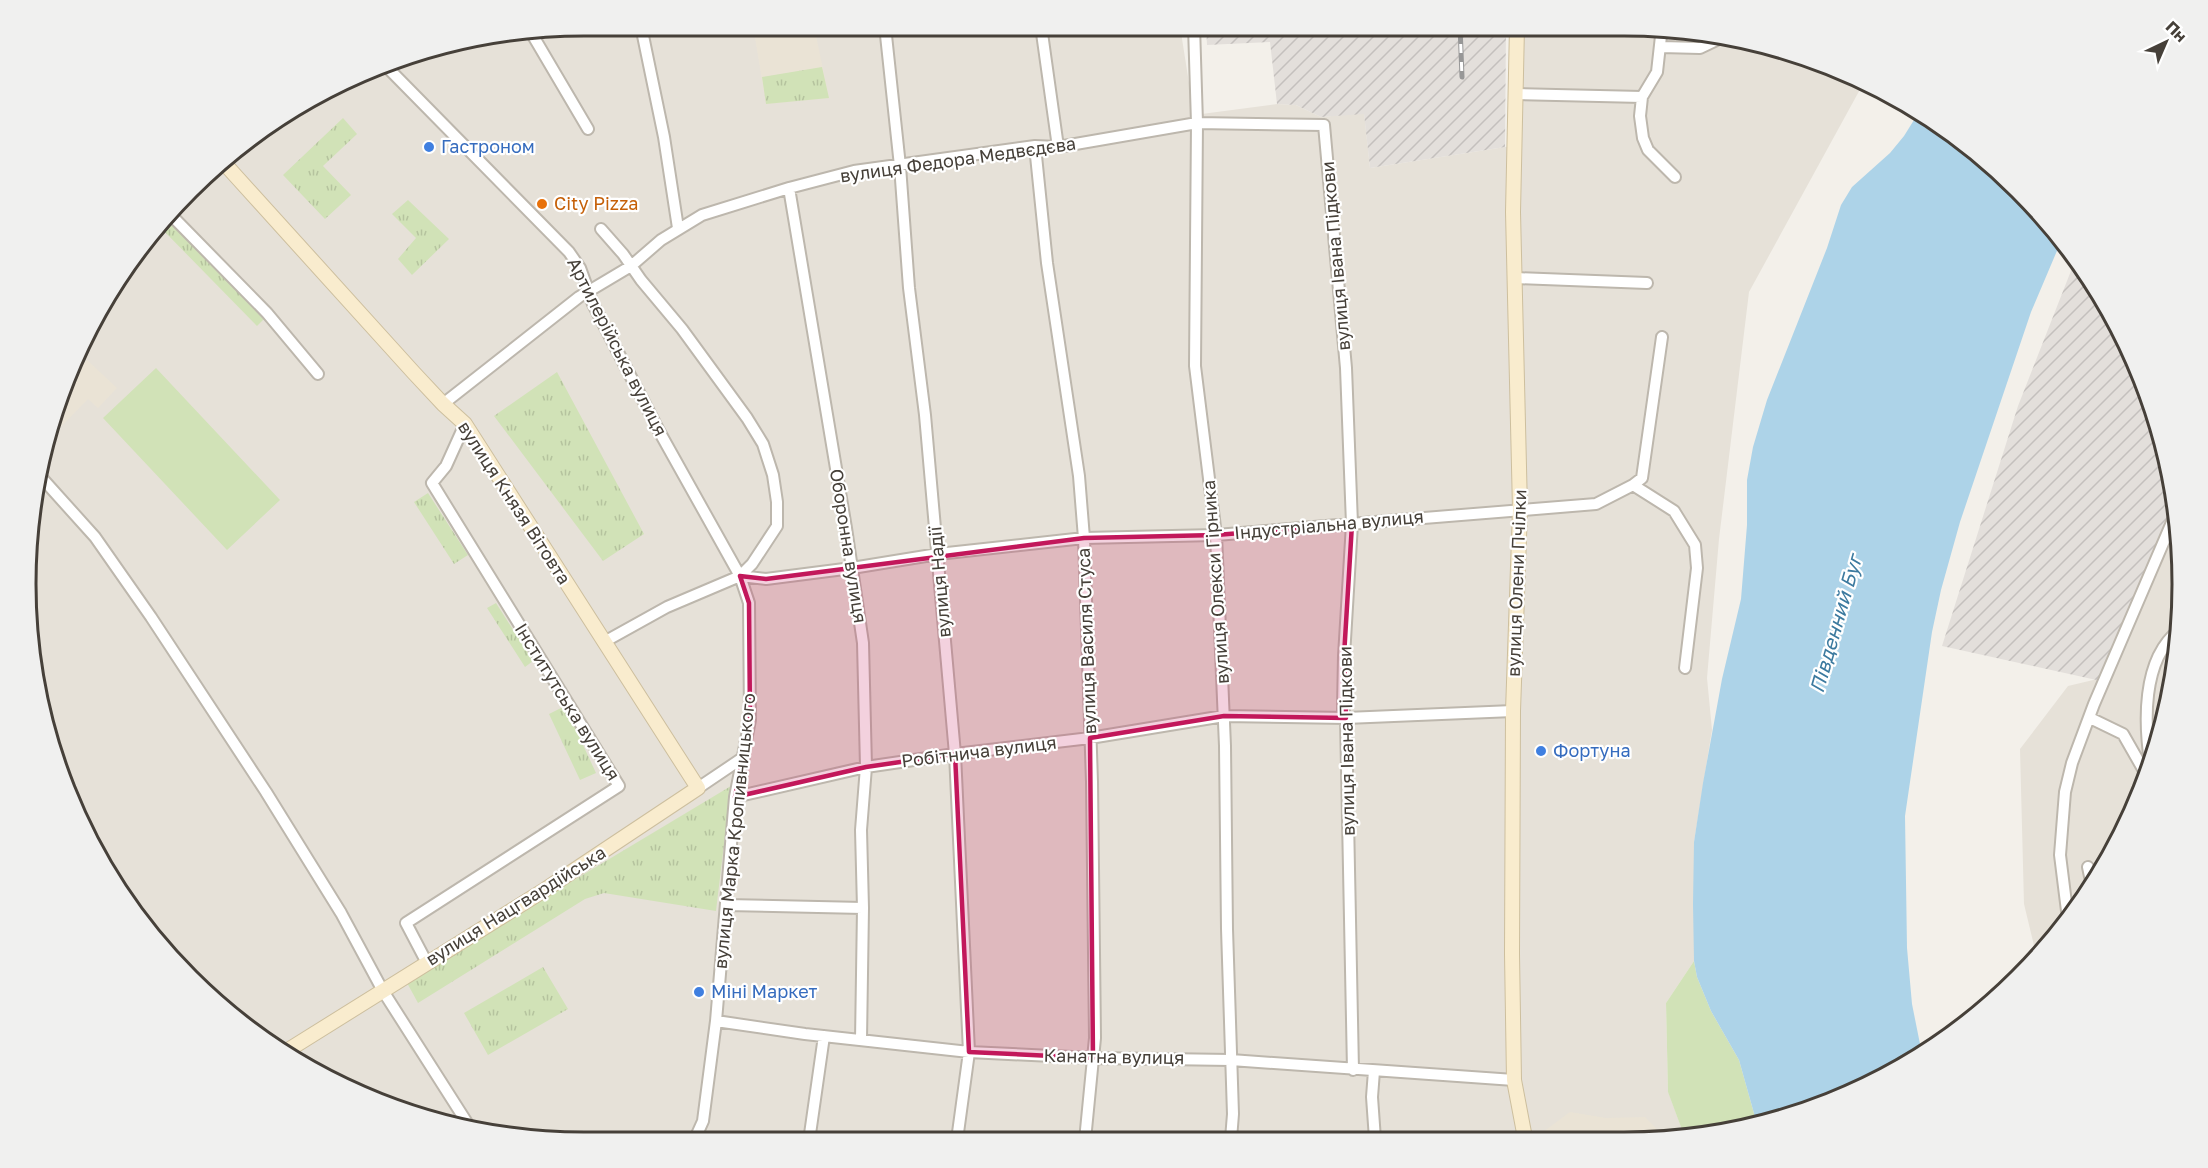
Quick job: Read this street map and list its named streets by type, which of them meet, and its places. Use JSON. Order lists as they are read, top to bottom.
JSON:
{
  "streets": {
    "street": [
      "вулиця Федора Медвєдєва",
      "вулиця Івана Підкови",
      "Артилерійська вулиця",
      "вулиця Князя Вітовта",
      "Індустріальна вулиця",
      "Оборонна вулиця",
      "вулиця Надії",
      "вулиця Олекси Гірника",
      "вулиця Олени Пчілки",
      "вулиця Василя Стуса",
      "Інститутська вулиця",
      "Робітнича вулиця",
      "вулиця Марка Кропивницького",
      "вулиця Нацгвардійська",
      "Канатна вулиця"
    ]
  },
  "crossings": [
    ["вулиця Федора Медвєдєва", "вулиця Івана Підкови"],
    ["вулиця Федора Медвєдєва", "Артилерійська вулиця"],
    ["вулиця Федора Медвєдєва", "вулиця Князя Вітовта"],
    ["вулиця Федора Медвєдєва", "Оборонна вулиця"],
    ["вулиця Федора Медвєдєва", "вулиця Надії"],
    ["вулиця Федора Медвєдєва", "вулиця Олекси Гірника"],
    ["вулиця Федора Медвєдєва", "вулиця Василя Стуса"],
    ["вулиця Івана Підкови", "Індустріальна вулиця"],
    ["вулиця Івана Підкови", "Робітнича вулиця"],
    ["вулиця Івана Підкови", "Канатна вулиця"],
    ["Артилерійська вулиця", "Індустріальна вулиця"],
    ["Артилерійська вулиця", "вулиця Марка Кропивницького"],
    ["вулиця Князя Вітовта", "Інститутська вулиця"],
    ["вулиця Князя Вітовта", "вулиця Нацгвардійська"],
    ["Індустріальна вулиця", "Оборонна вулиця"],
    ["Індустріальна вулиця", "вулиця Надії"],
    ["Індустріальна вулиця", "вулиця Олекси Гірника"],
    ["Індустріальна вулиця", "вулиця Олени Пчілки"],
    ["Індустріальна вулиця", "вулиця Василя Стуса"],
    ["Індустріальна вулиця", "вулиця Марка Кропивницького"],
    ["Оборонна вулиця", "Робітнича вулиця"],
    ["Оборонна вулиця", "Канатна вулиця"],
    ["вулиця Надії", "Робітнича вулиця"],
    ["вулиця Надії", "Канатна вулиця"],
    ["вулиця Олекси Гірника", "Робітнича вулиця"],
    ["вулиця Олекси Гірника", "Канатна вулиця"],
    ["вулиця Олени Пчілки", "Робітнича вулиця"],
    ["вулиця Олени Пчілки", "Канатна вулиця"],
    ["вулиця Василя Стуса", "Робітнича вулиця"],
    ["вулиця Василя Стуса", "Канатна вулиця"],
    ["Інститутська вулиця", "вулиця Нацгвардійська"],
    ["Робітнича вулиця", "вулиця Марка Кропивницького"],
    ["вулиця Марка Кропивницького", "вулиця Нацгвардійська"],
    ["вулиця Марка Кропивницького", "Канатна вулиця"]
  ],
  "water": ["Південний Буг"],
  "places": [
    "Гастроном",
    "City Pizza",
    "Фортуна",
    "Міні Маркет"
  ],
  "north": "top right"
}
